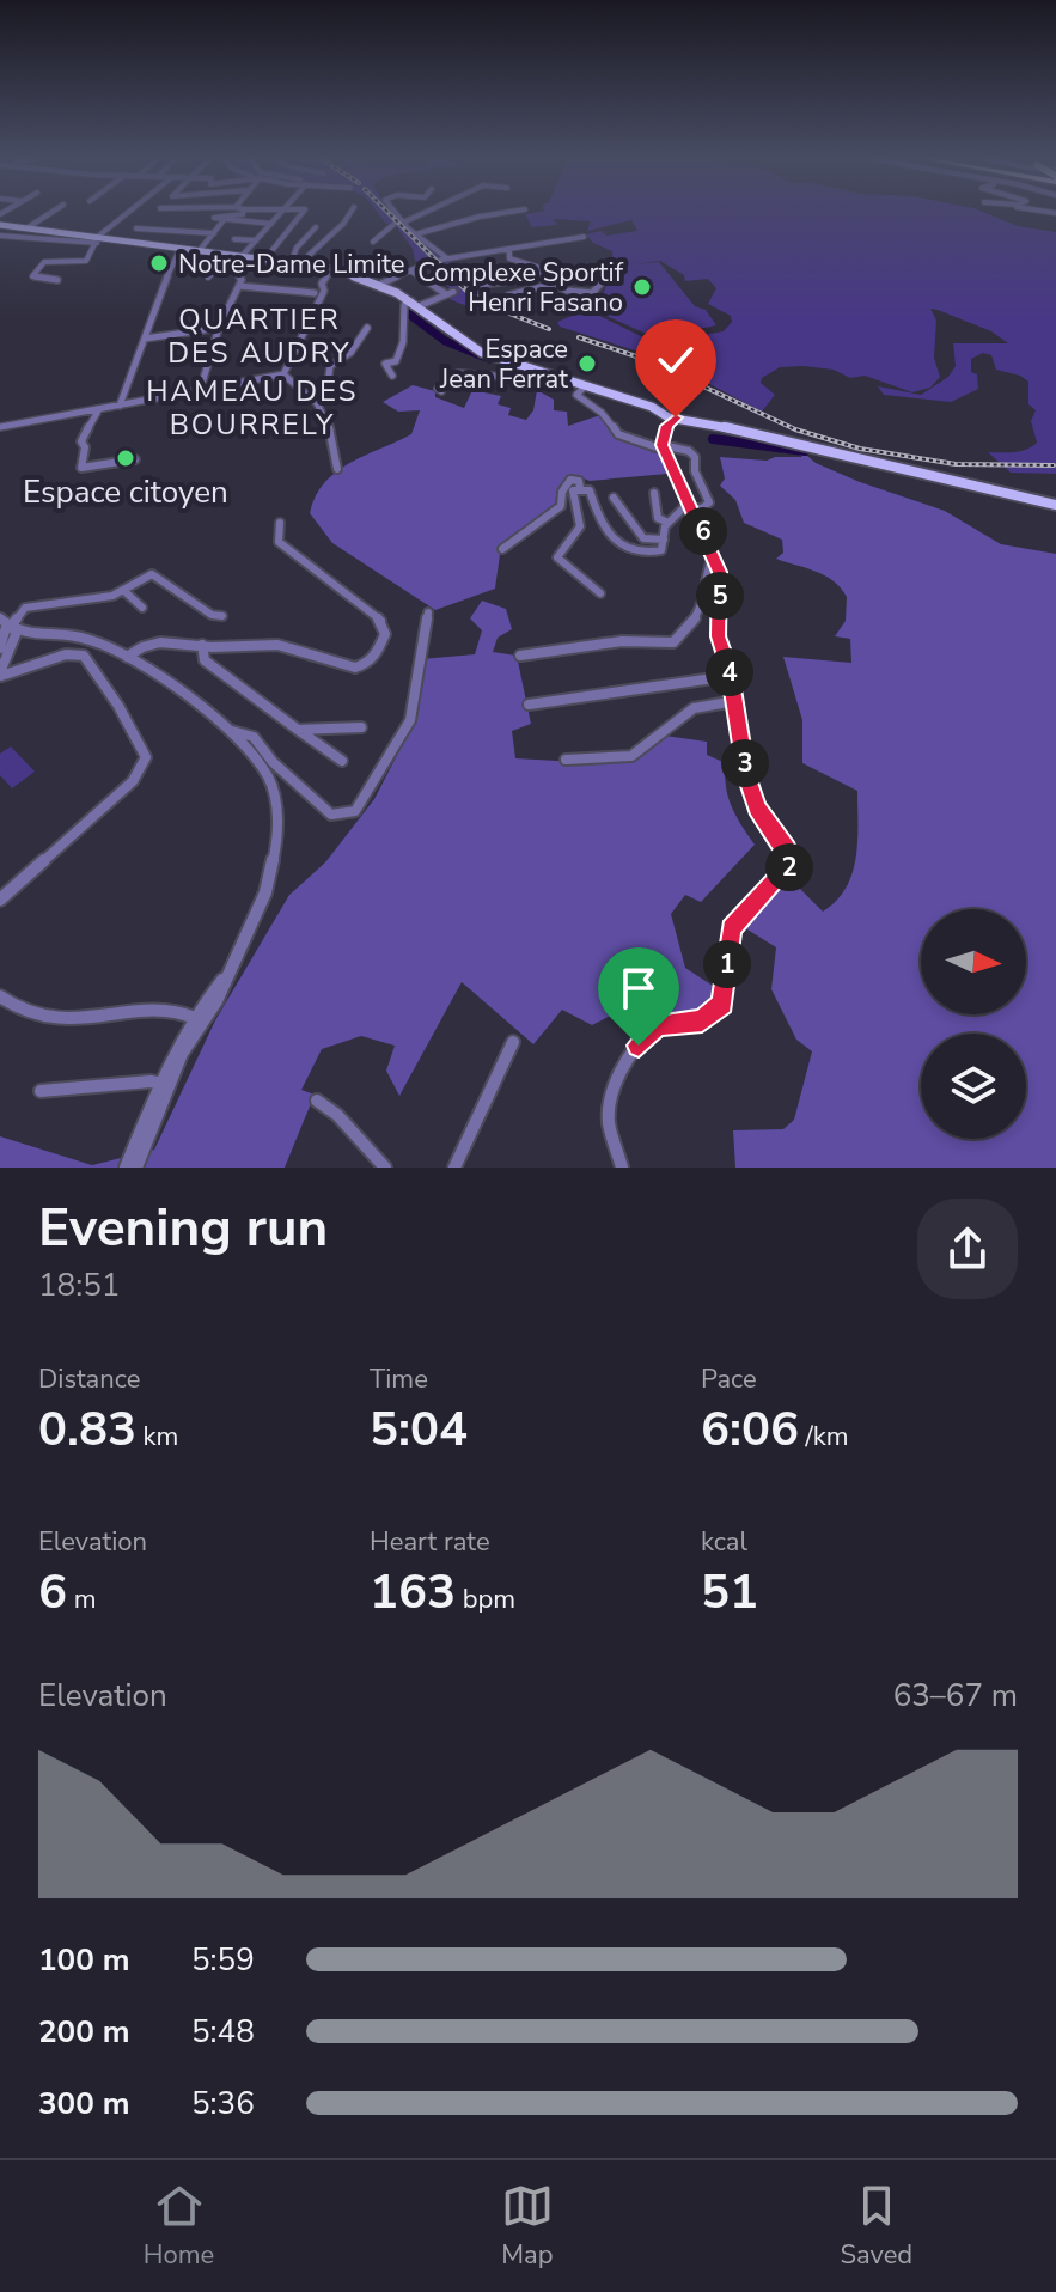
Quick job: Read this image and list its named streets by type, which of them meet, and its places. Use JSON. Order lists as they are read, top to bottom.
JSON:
{
  "districts": ["QUARTIER DES AUDRY", "HAMEAU DES BOURRELY"],
  "places": [
    "Notre-Dame Limite",
    "Complexe Sportif Henri Fasano",
    "Espace Jean Ferrat",
    "Espace citoyen"
  ],
  "north": "right",
  "page": {
    "pins": [
      "6",
      "5",
      "4",
      "3",
      "2",
      "1"
    ],
    "heading": ["Evening run", "18:51"],
    "stats": [
      ["Distance", "0.83 km"],
      ["Time", "5:04"],
      ["Pace", "6:06 /km"],
      ["Elevation", "6 m"],
      ["Heart rate", "163 bpm"],
      ["kcal", "51"]
    ],
    "chart": ["Elevation", "63–67 m"],
    "list": [
      {
        "name": "100 m",
        "note": "5:59"
      },
      {
        "name": "200 m",
        "note": "5:48"
      },
      {
        "name": "300 m",
        "note": "5:36"
      }
    ],
    "tabs": ["Home", "Map", "Saved"]
  }
}
